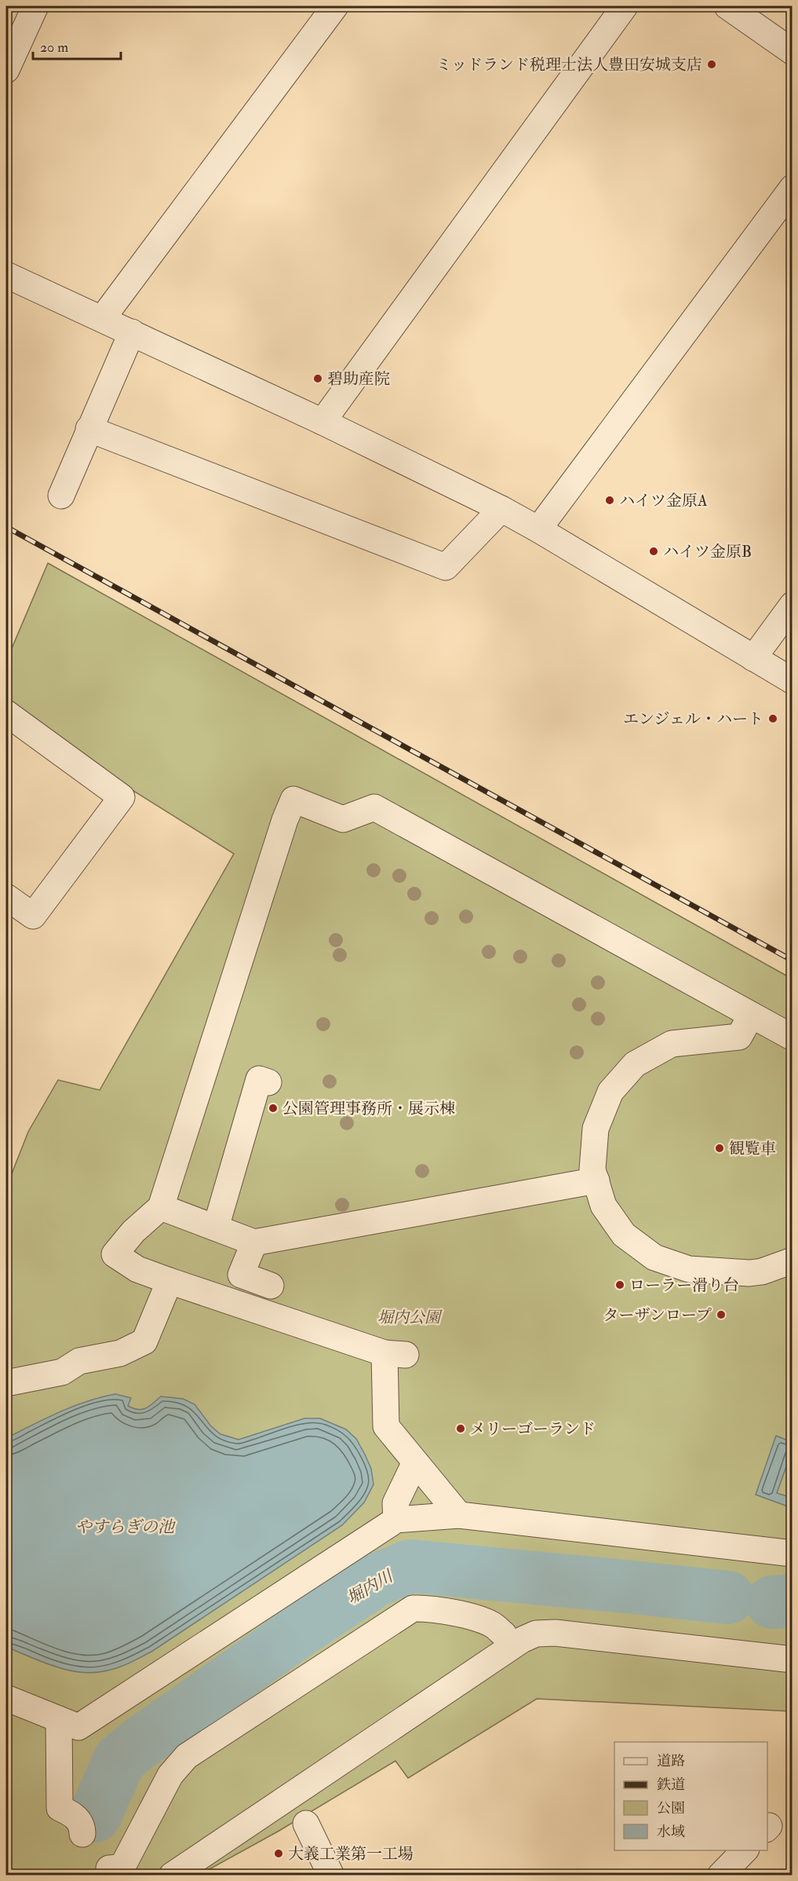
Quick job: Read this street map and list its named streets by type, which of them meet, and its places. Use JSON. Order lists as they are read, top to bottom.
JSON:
{
  "water": ["やすらぎの池", "堀内川"],
  "parks": ["堀内公園"],
  "places": [
    "ミッドランド税理士法人豊田安城支店",
    "碧助産院",
    "ハイツ金原A",
    "ハイツ金原B",
    "エンジェル・ハート",
    "公園管理事務所・展示棟",
    "観覧車",
    "ローラー滑り台",
    "ターザンロープ",
    "メリーゴーランド",
    "大義工業第一工場"
  ],
  "legend": [
    "道路",
    "鉄道",
    "公園",
    "水域"
  ],
  "scale_bar": "20 m"
}
